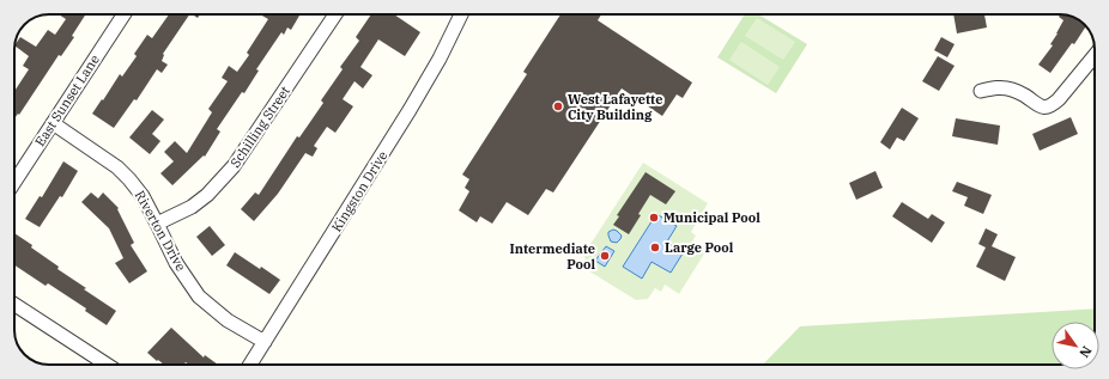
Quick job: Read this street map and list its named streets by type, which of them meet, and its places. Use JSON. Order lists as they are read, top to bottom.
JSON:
{
  "streets": {
    "street": [
      "East Sunset Lane",
      "Schilling Street",
      "Kingston Drive",
      "Riverton Drive"
    ]
  },
  "crossings": [
    ["East Sunset Lane", "Riverton Drive"],
    ["Schilling Street", "Riverton Drive"],
    ["Kingston Drive", "Riverton Drive"]
  ],
  "places": [
    "West Lafayette City Building",
    "Municipal Pool",
    "Large Pool",
    "Intermediate Pool"
  ],
  "north": "bottom right"
}
